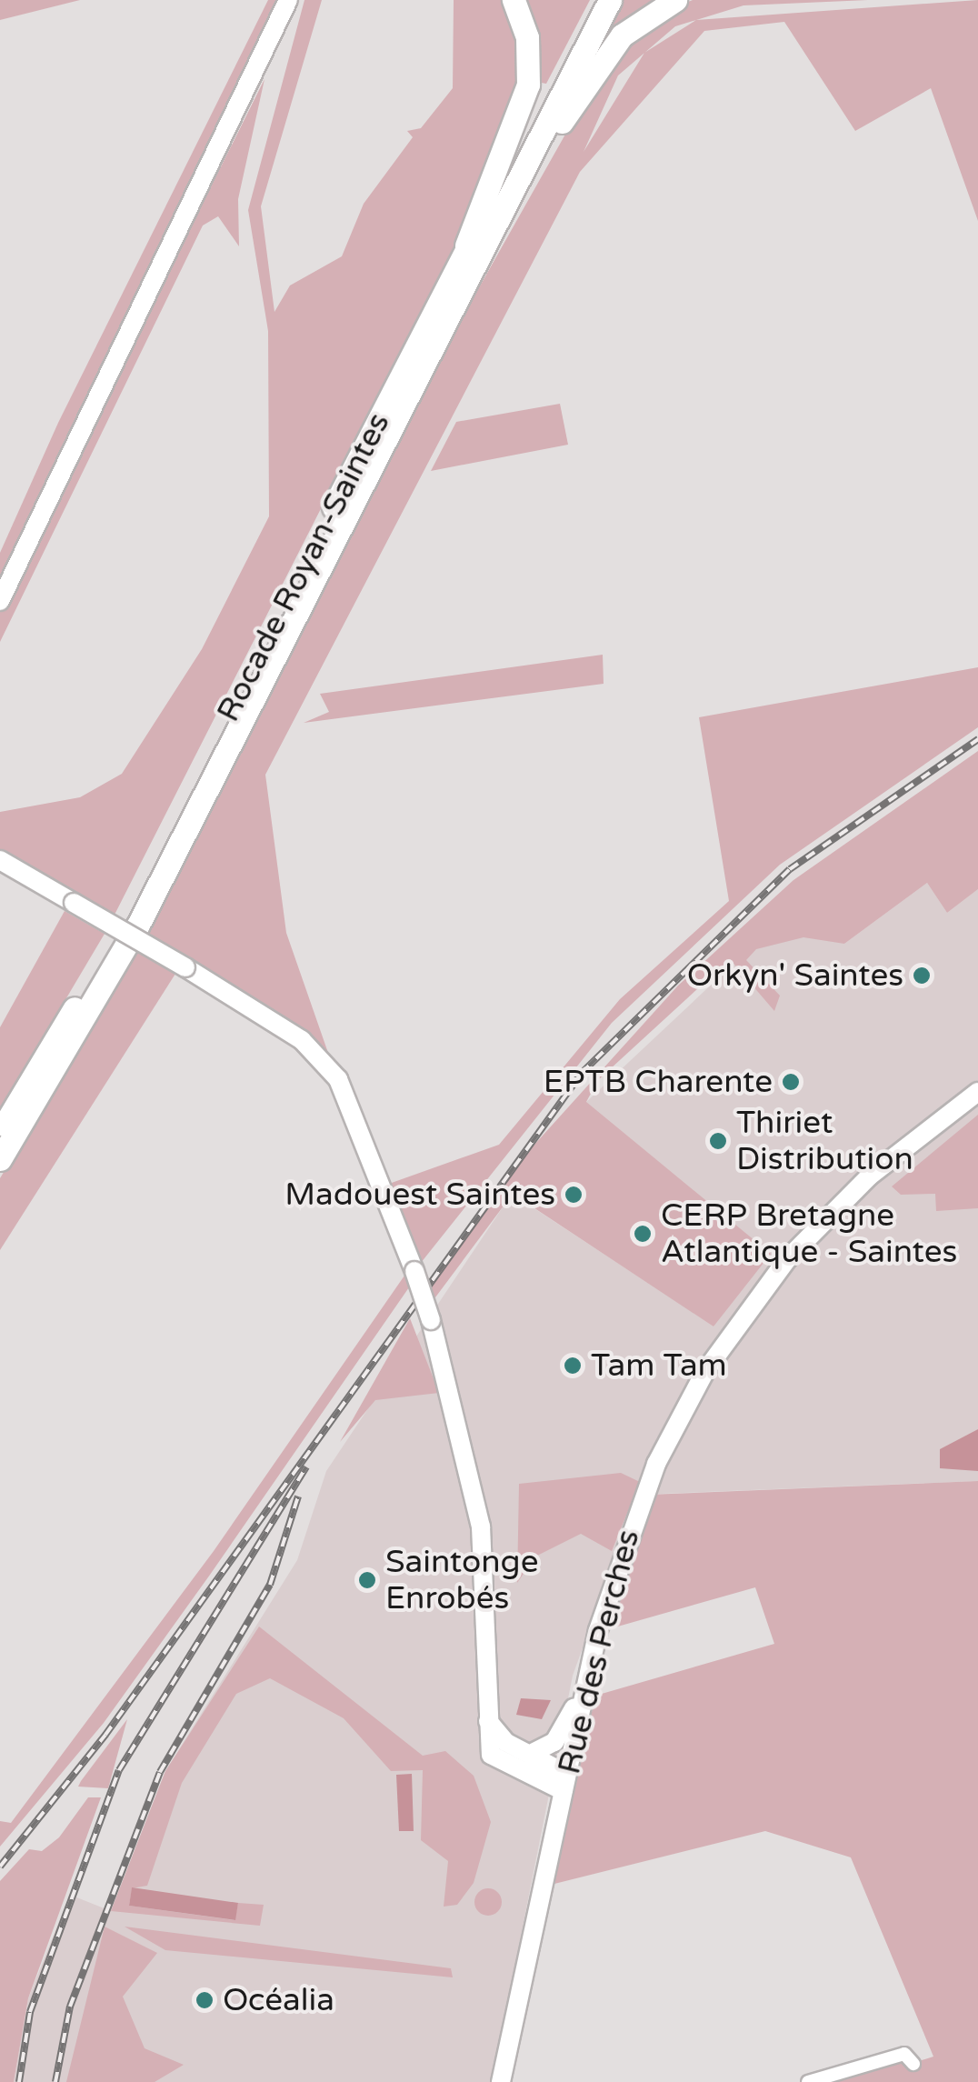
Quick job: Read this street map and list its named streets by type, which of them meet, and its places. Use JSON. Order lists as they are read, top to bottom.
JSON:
{
  "streets": {
    "highway": ["Rocade Royan-Saintes"],
    "street": ["Rue des Perches"]
  },
  "places": [
    "Orkyn' Saintes",
    "EPTB Charente",
    "Thiriet Distribution",
    "Madouest Saintes",
    "CERP Bretagne Atlantique - Saintes",
    "Tam Tam",
    "Saintonge Enrobés",
    "Océalia"
  ]
}
